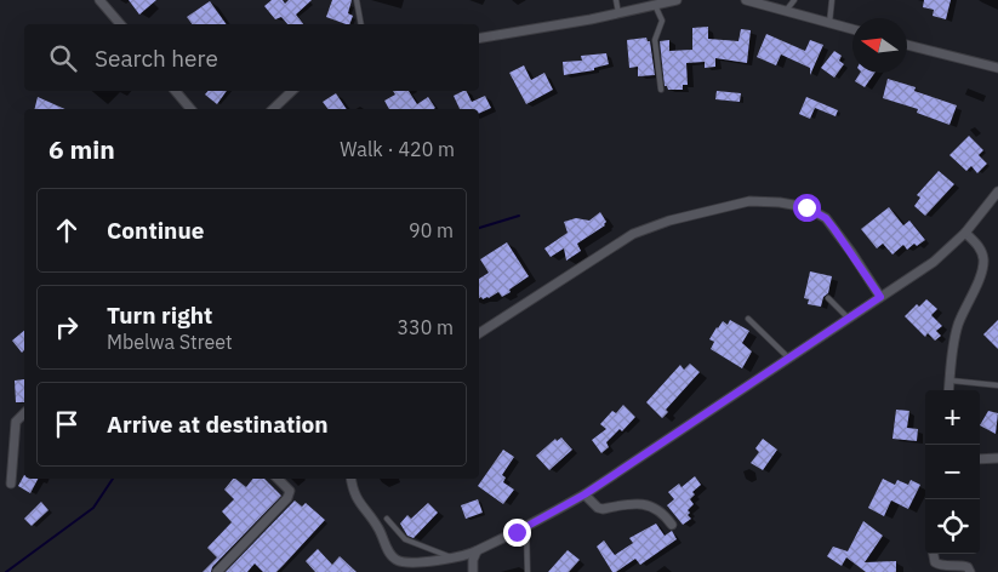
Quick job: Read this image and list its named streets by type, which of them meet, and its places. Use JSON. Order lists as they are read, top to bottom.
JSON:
{
  "north": "left",
  "page": {
    "search": "Search here",
    "heading": ["6 min", "Walk · 420 m"],
    "list": [
      ["Continue", "90 m"],
      ["Turn right", "Mbelwa Street", "330 m"],
      "Arrive at destination"
    ],
    "map_buttons": ["+", "−"]
  }
}
